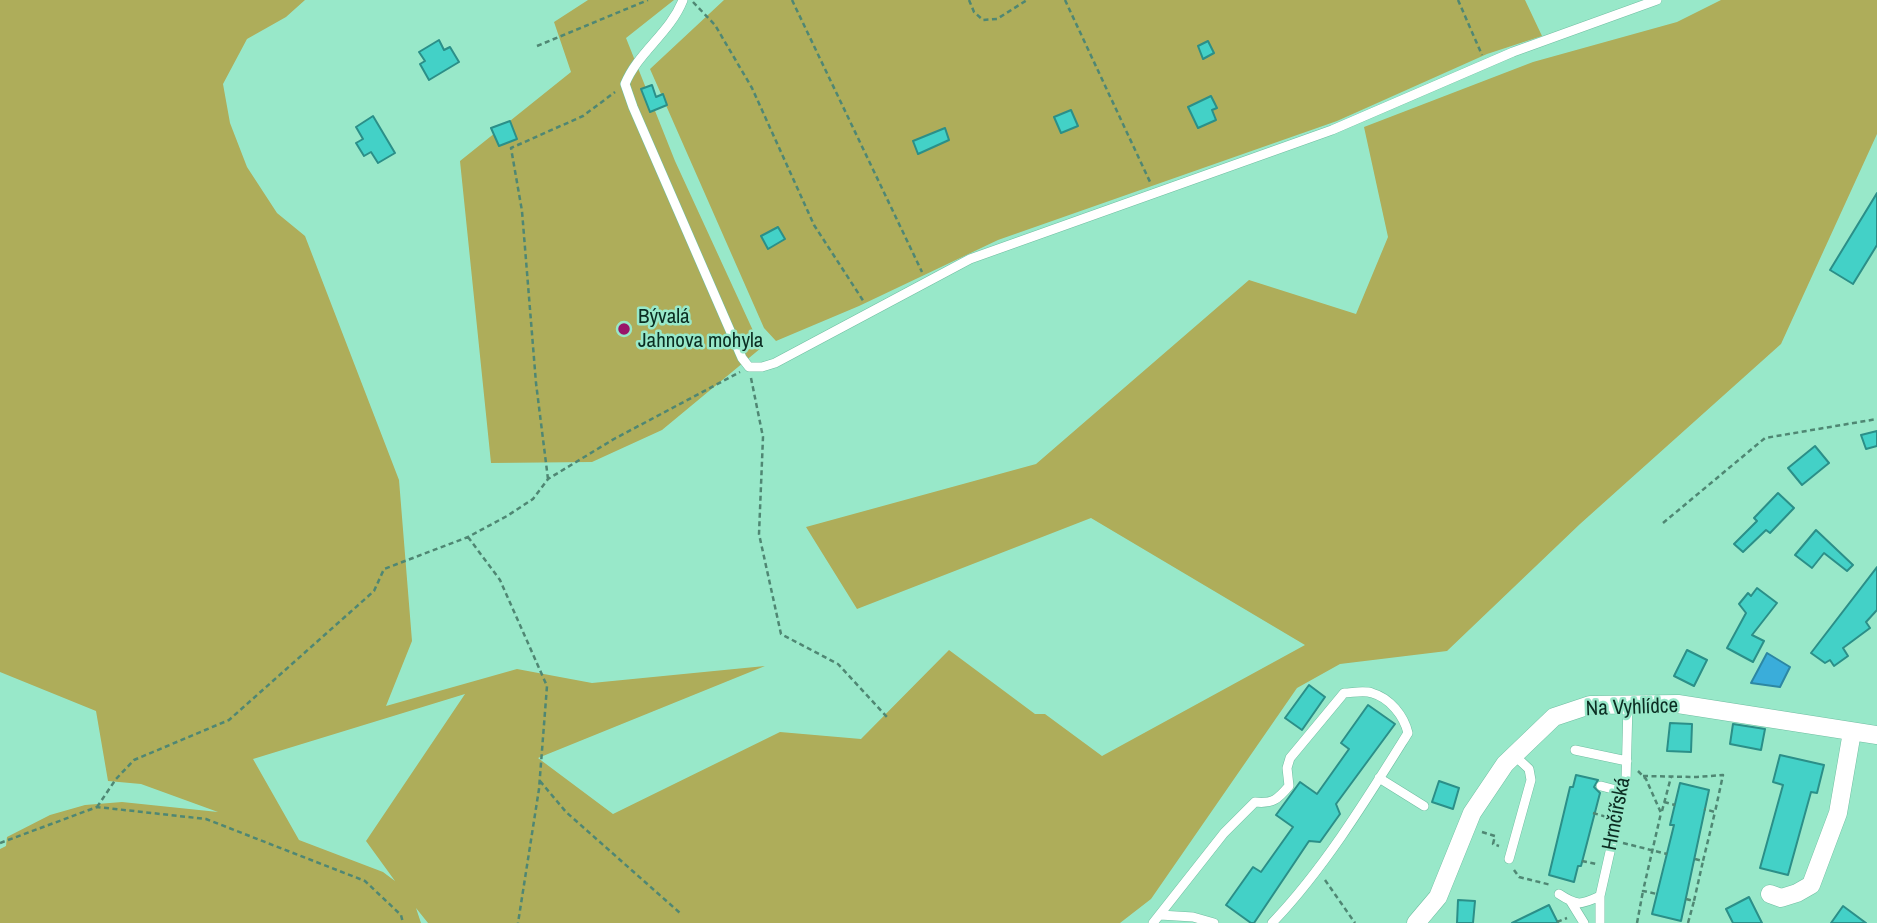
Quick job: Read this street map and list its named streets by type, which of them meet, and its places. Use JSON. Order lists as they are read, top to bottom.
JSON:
{
  "streets": {
    "street": ["Na Vyhlídce"],
    "lane": ["Hrnčířská"]
  },
  "crossings": [
    ["Na Vyhlídce", "Hrnčířská"]
  ],
  "places": ["Bývalá Jahnova mohyla"]
}
